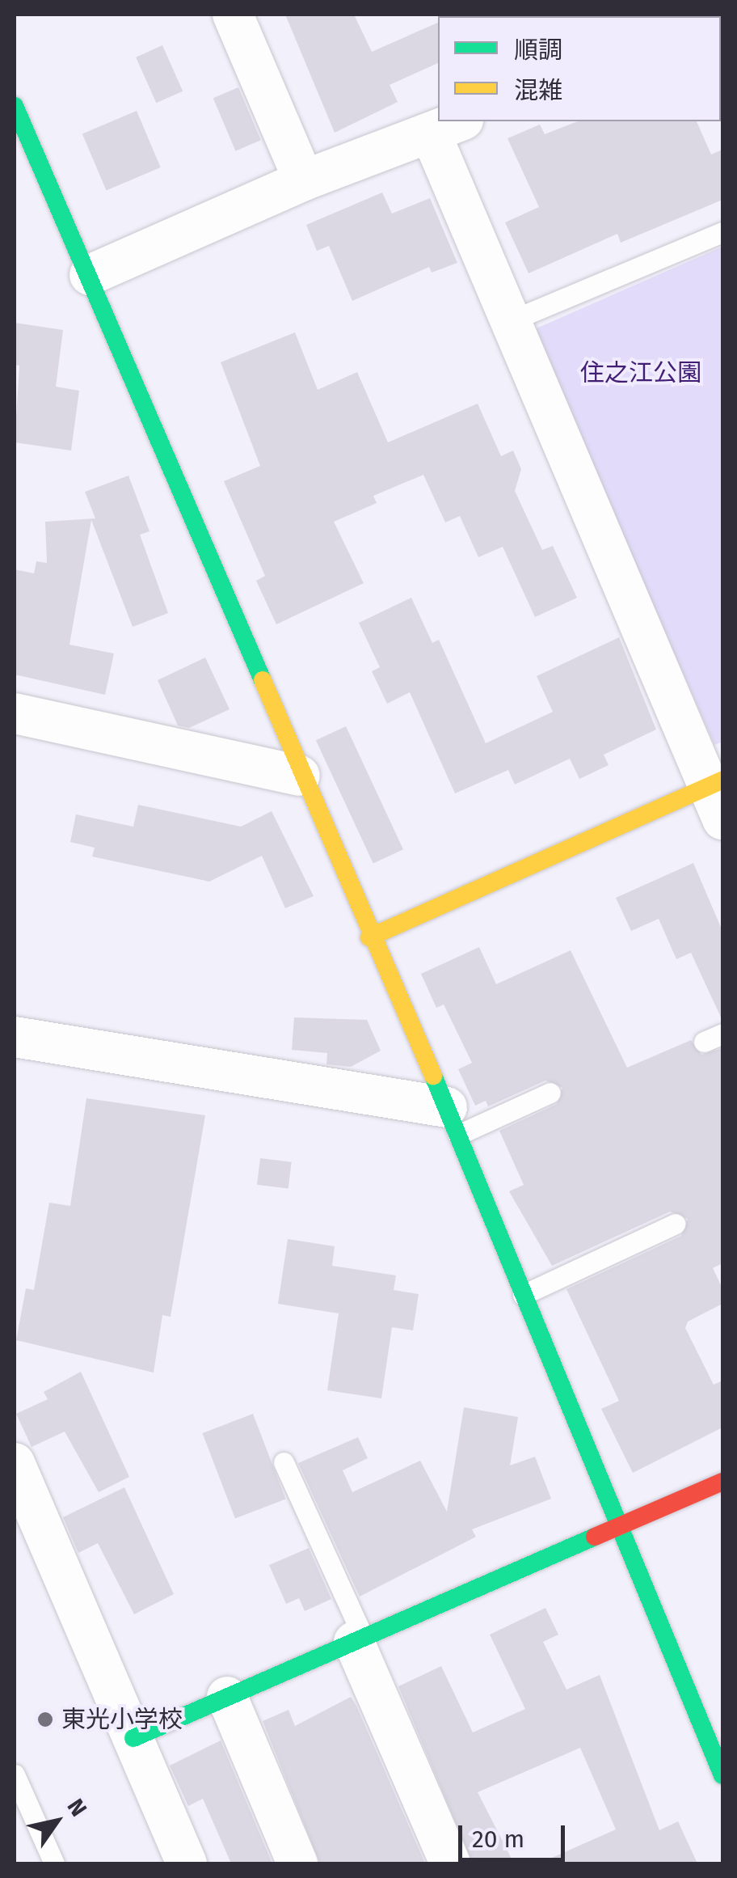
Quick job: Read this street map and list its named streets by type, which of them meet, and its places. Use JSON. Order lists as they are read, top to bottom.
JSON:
{
  "parks": ["住之江公園"],
  "places": ["東光小学校"],
  "legend": ["順調", "混雑"],
  "scale_bar": "20 m",
  "north": "top right"
}
